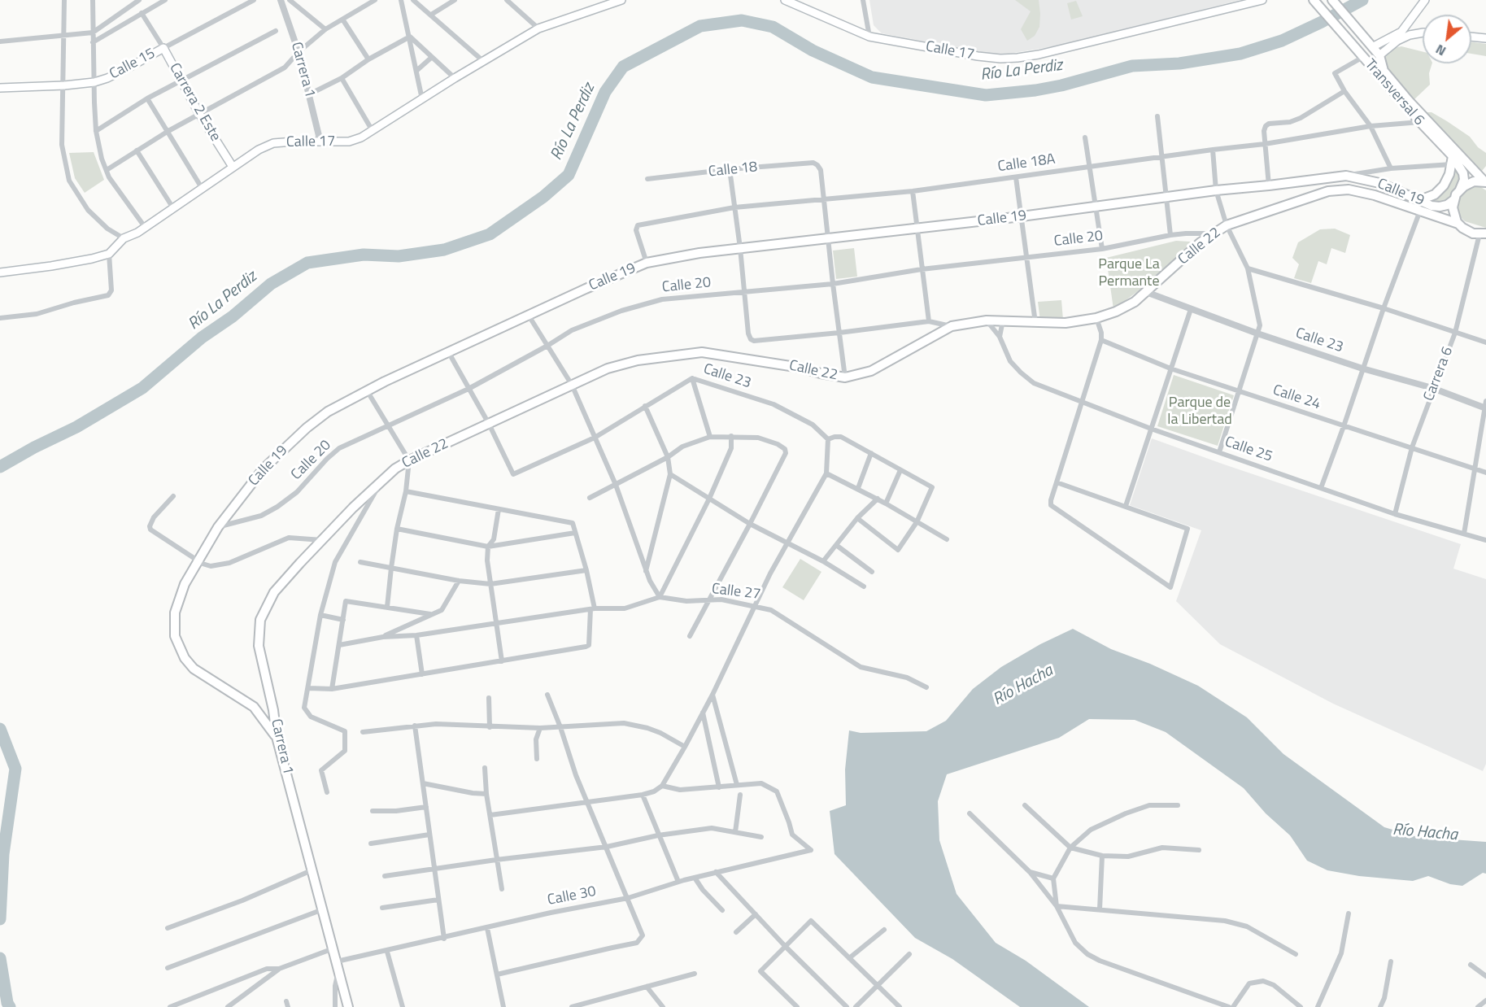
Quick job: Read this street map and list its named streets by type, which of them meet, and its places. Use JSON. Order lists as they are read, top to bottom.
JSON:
{
  "streets": {
    "main road": [
      "Calle 17",
      "Calle 15",
      "Carrera 1",
      "Transversal 6",
      "Carrera 2 Este",
      "Calle 19",
      "Calle 22"
    ],
    "street": [
      "Calle 18A",
      "Calle 18",
      "Calle 20",
      "Calle 23",
      "Carrera 6",
      "Calle 24",
      "Calle 25",
      "Calle 27",
      "Calle 30"
    ]
  },
  "crossings": [
    ["Calle 17", "Carrera 1"],
    ["Calle 17", "Carrera 2 Este"],
    ["Calle 15", "Carrera 2 Este"],
    ["Carrera 1", "Calle 19"],
    ["Carrera 1", "Calle 22"],
    ["Carrera 1", "Calle 30"],
    ["Transversal 6", "Calle 18A"],
    ["Transversal 6", "Calle 19"],
    ["Calle 18A", "Calle 18"],
    ["Calle 18A", "Calle 19"],
    ["Calle 19", "Calle 20"],
    ["Calle 20", "Calle 22"],
    ["Calle 22", "Calle 23"],
    ["Calle 22", "Carrera 6"],
    ["Calle 22", "Calle 25"],
    ["Calle 23", "Carrera 6"],
    ["Carrera 6", "Calle 24"],
    ["Carrera 6", "Calle 25"]
  ],
  "water": ["Río La Perdiz", "Río Hacha"],
  "parks": ["Parque La Permante", "Parque de la Libertad"],
  "north": "bottom left"
}
